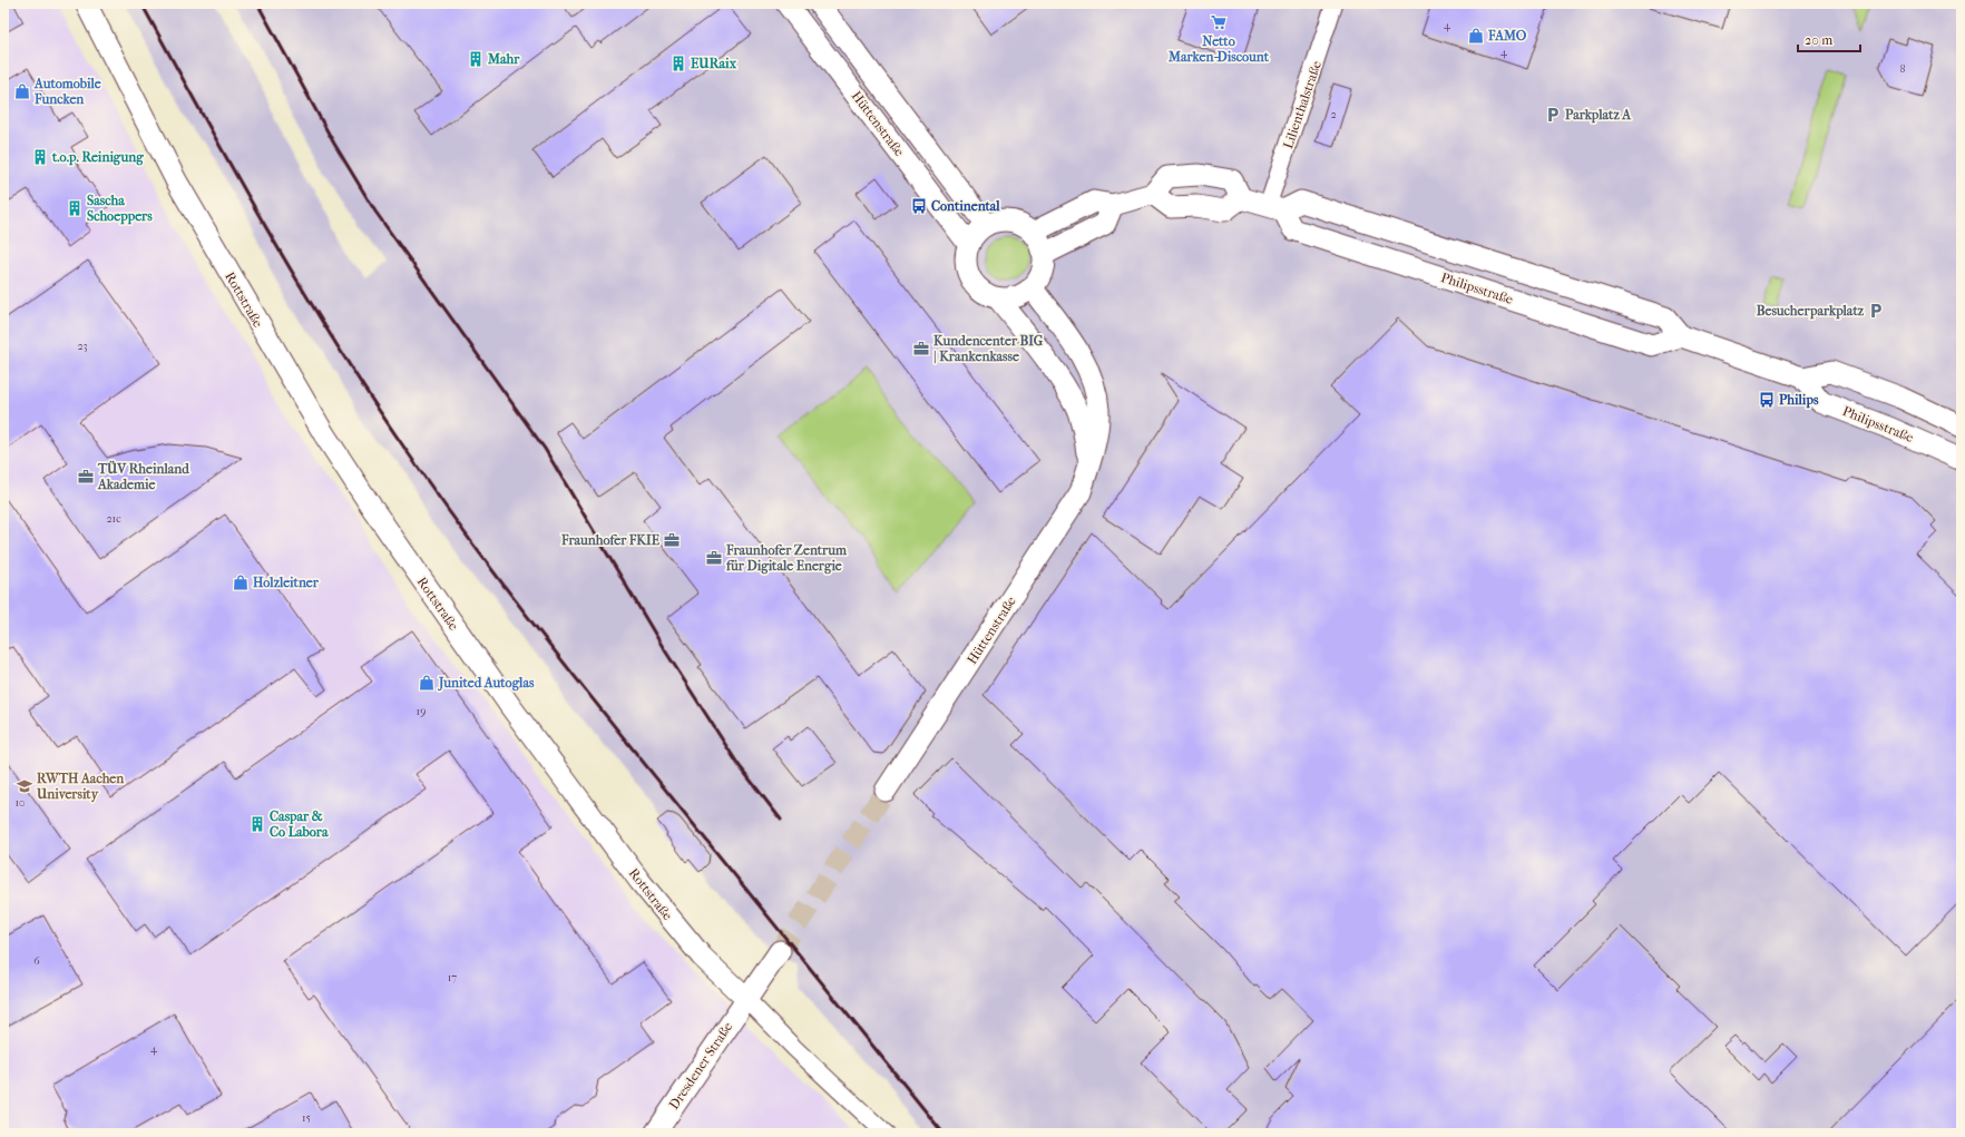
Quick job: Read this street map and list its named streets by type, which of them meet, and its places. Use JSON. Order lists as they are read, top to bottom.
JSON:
{
  "streets": {
    "street": [
      "Lilienthalstraße",
      "Hüttenstraße",
      "Philipsstraße",
      "Rottstraße",
      "Dresdener Straße"
    ]
  },
  "crossings": [
    ["Lilienthalstraße", "Philipsstraße"],
    ["Rottstraße", "Dresdener Straße"]
  ],
  "places": {
    "supermarket": ["Netto Marken-Discount"],
    "shop": [
      "FAMO",
      "Automobile Funcken",
      "Holzleitner",
      "Junited Autoglas"
    ],
    "building": [
      "Mahr",
      "EURaix",
      "t.o.p. Reinigung",
      "Sascha Schoeppers",
      "Caspar & Co Labora"
    ],
    "parking": ["Parkplatz A", "Besucherparkplatz"],
    "bus stop": ["Continental", "Philips"],
    "office": [
      "Kundencenter BIG | Krankenkasse",
      "TÜV Rheinland Akademie",
      "Fraunhofer FKIE",
      "Fraunhofer Zentrum für Digitale Energie"
    ],
    "school or university": ["RWTH Aachen University"]
  },
  "house_numbers": [
    "4",
    "4",
    "8",
    "2",
    "23",
    "21c",
    "19",
    "10",
    "6",
    "17",
    "4",
    "15"
  ],
  "scale_bar": "20 m"
}
